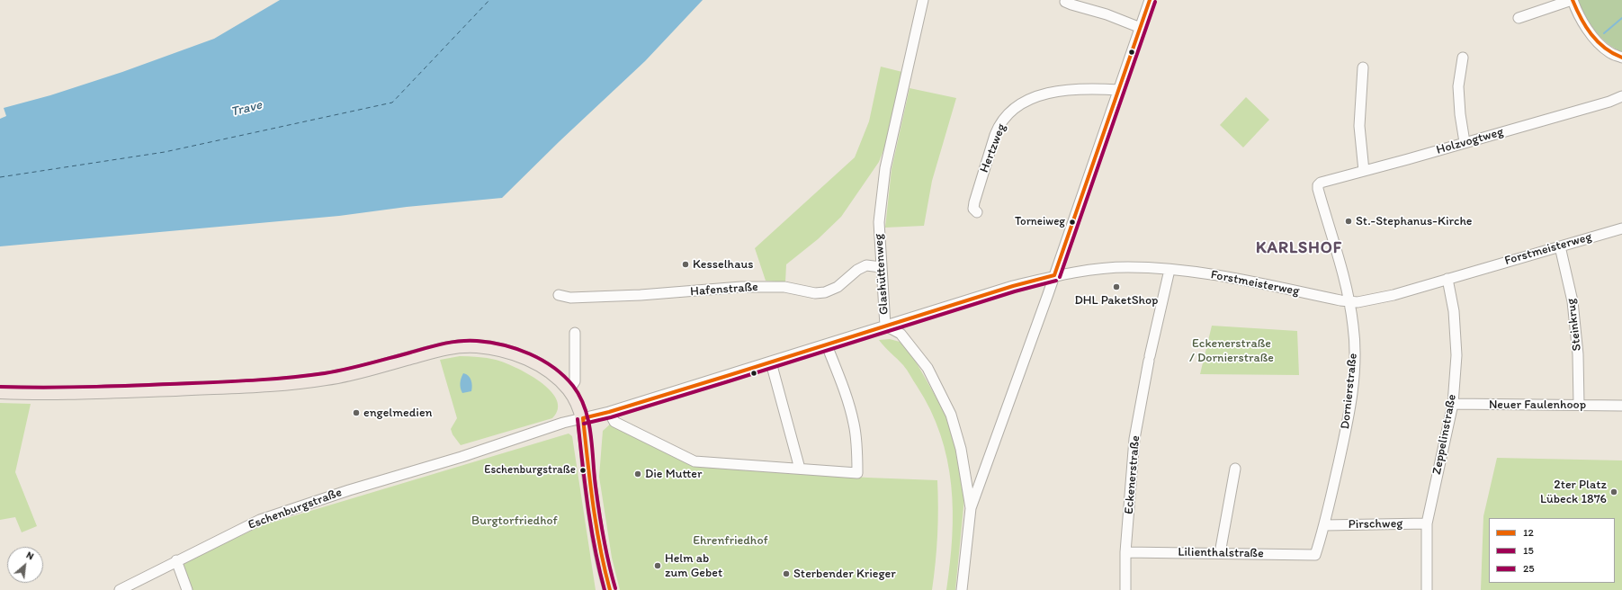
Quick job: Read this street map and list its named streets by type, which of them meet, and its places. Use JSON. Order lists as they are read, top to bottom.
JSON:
{
  "streets": {
    "street": [
      "Holzvogtweg",
      "Hertzweg",
      "Forstmeisterweg",
      "Glashüttenweg",
      "Hafenstraße",
      "Steinkrug",
      "Dornierstraße",
      "Neuer Faulenhoop",
      "Zeppelinstraße",
      "Eckenerstraße",
      "Eschenburgstraße",
      "Pirschweg",
      "Lilienthalstraße"
    ]
  },
  "crossings": [
    ["Holzvogtweg", "Dornierstraße"],
    ["Forstmeisterweg", "Glashüttenweg"],
    ["Forstmeisterweg", "Steinkrug"],
    ["Forstmeisterweg", "Dornierstraße"],
    ["Forstmeisterweg", "Zeppelinstraße"],
    ["Forstmeisterweg", "Eckenerstraße"],
    ["Forstmeisterweg", "Eschenburgstraße"],
    ["Glashüttenweg", "Hafenstraße"],
    ["Steinkrug", "Neuer Faulenhoop"],
    ["Dornierstraße", "Pirschweg"],
    ["Dornierstraße", "Lilienthalstraße"],
    ["Neuer Faulenhoop", "Zeppelinstraße"],
    ["Zeppelinstraße", "Pirschweg"],
    ["Eckenerstraße", "Lilienthalstraße"]
  ],
  "districts": ["KARLSHOF"],
  "water": ["Trave"],
  "parks": ["Eckenerstraße / Dornierstraße", "Burgtorfriedhof", "Ehrenfriedhof"],
  "places": [
    "St.-Stephanus-Kirche",
    "Torneiweg",
    "Kesselhaus",
    "DHL PaketShop",
    "engelmedien",
    "Eschenburgstraße",
    "Die Mutter",
    "2ter Platz Lübeck 1876",
    "Helm ab zum Gebet",
    "Sterbender Krieger"
  ],
  "lines": ["transit line 12", "transit line 15", "transit line 25"],
  "legend": ["12", "15", "25"],
  "north": "top right"
}
